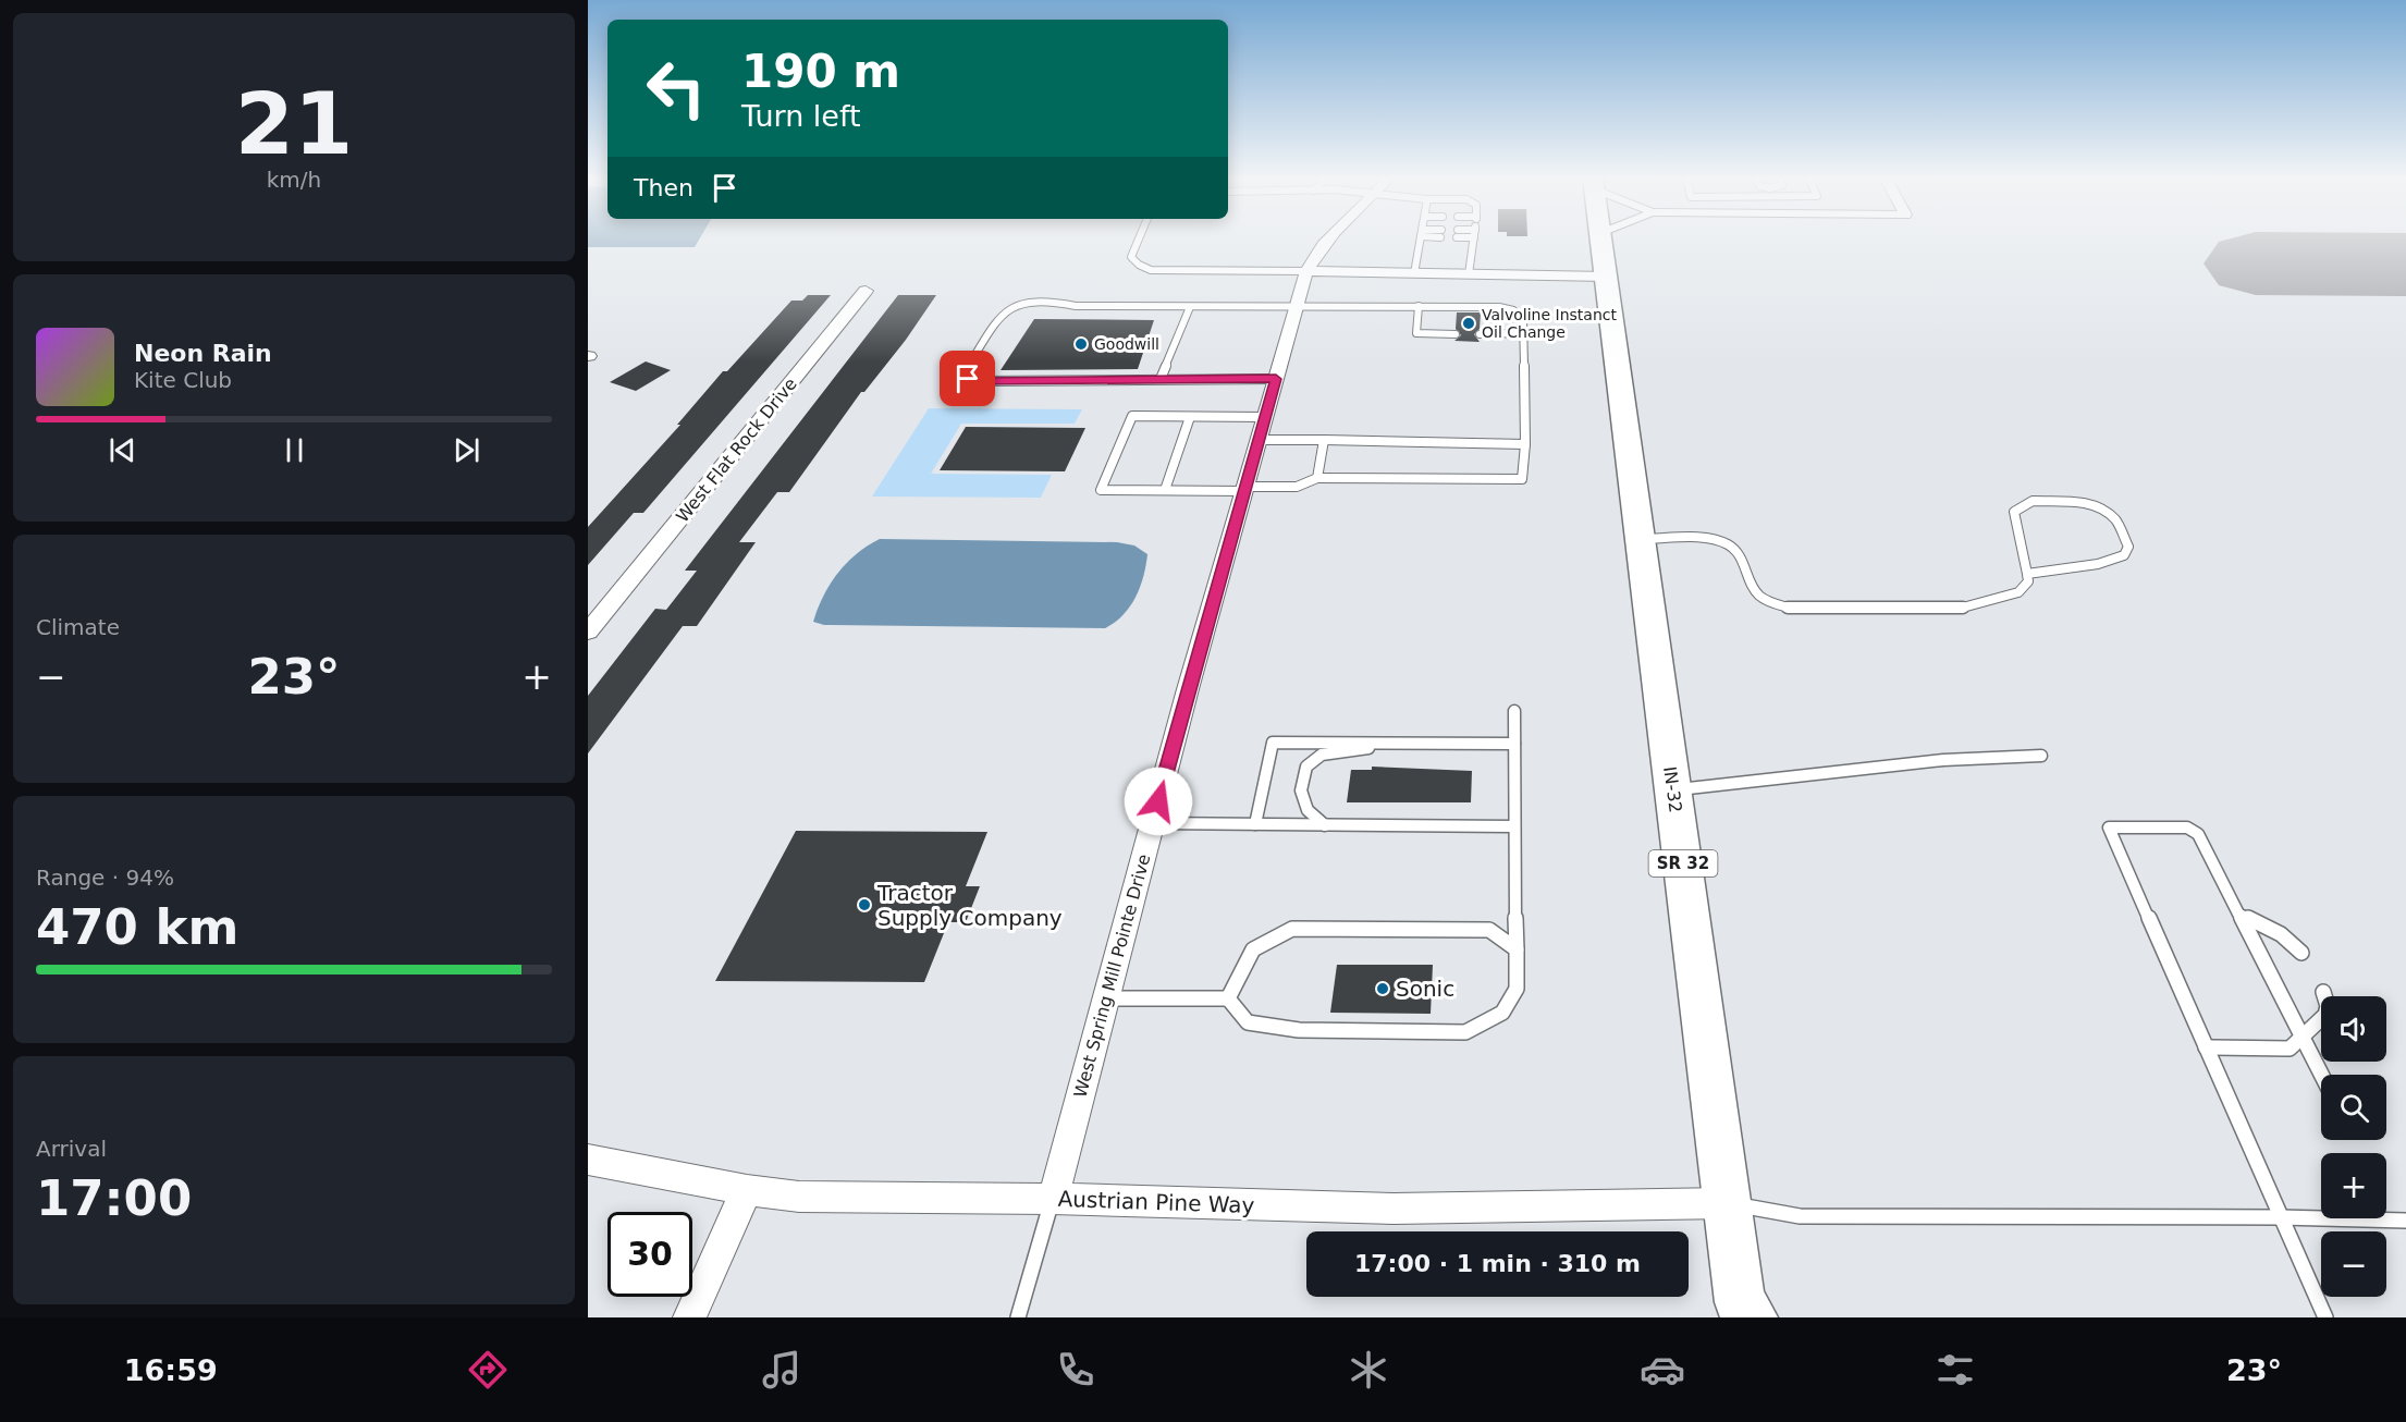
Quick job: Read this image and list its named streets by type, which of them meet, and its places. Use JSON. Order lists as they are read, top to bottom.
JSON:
{
  "streets": {
    "main road": ["IN-32", "SR 32"],
    "street": ["West Flat Rock Drive", "West Spring Mill Pointe Drive", "Austrian Pine Way"]
  },
  "crossings": [
    ["IN-32", "SR 32"],
    ["IN-32", "Austrian Pine Way"],
    ["West Spring Mill Pointe Drive", "Austrian Pine Way"]
  ],
  "places": [
    "Valvoline Instanct Oil Change",
    "Goodwill",
    "Tractor Supply Company",
    "Sonic"
  ],
  "page": {
    "tile": [
      ["21", "km/h"],
      "Climate",
      ["Range · 94%", "470 km"],
      ["Arrival", "17:00"]
    ],
    "turn": ["190 m", "Turn left"],
    "then": "Then",
    "song": ["Neon Rain", "Kite Club"],
    "heat": ["−", "23°", "+"],
    "map_buttons": ["+", "−"],
    "limit": "30",
    "trip": "17:00 · 1 min · 310 m",
    "tabs": ["16:59", "23°"]
  }
}
